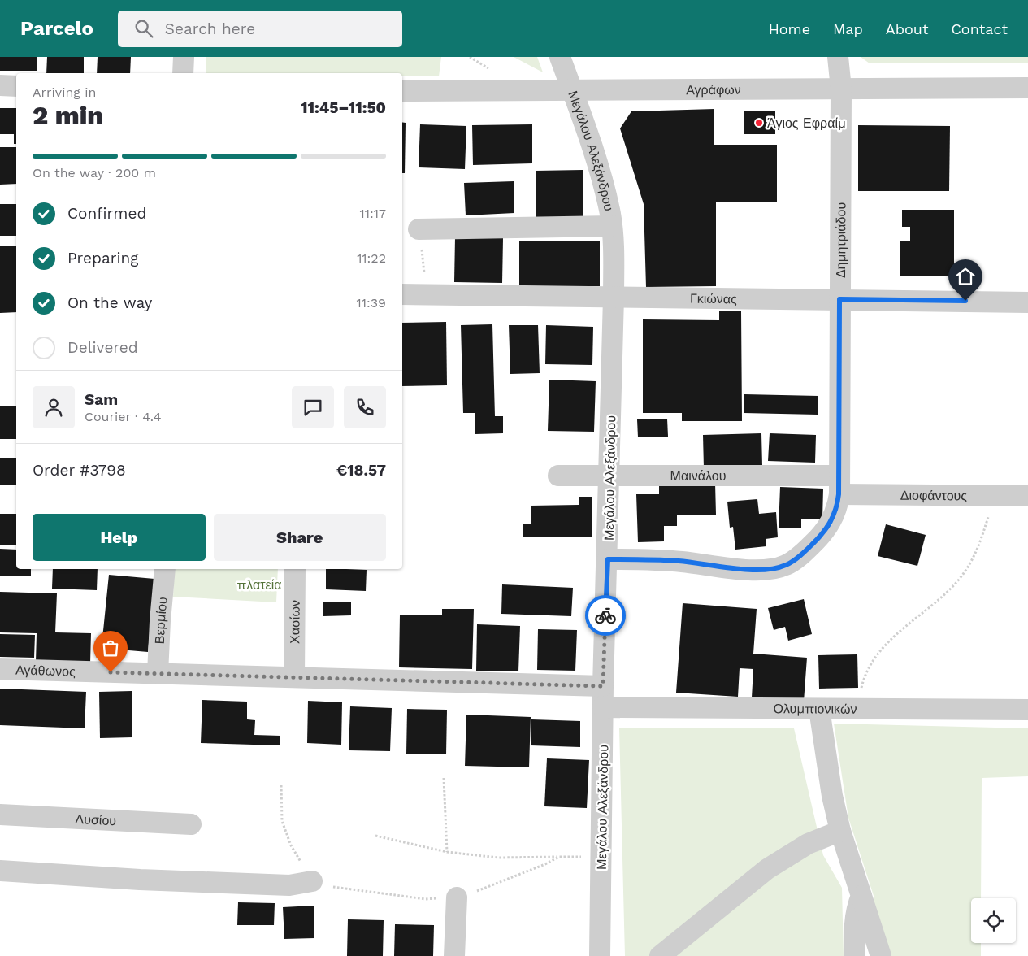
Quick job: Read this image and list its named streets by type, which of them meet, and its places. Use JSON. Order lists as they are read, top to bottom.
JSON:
{
  "streets": {
    "street": [
      "Αγράφων",
      "Μεγάλου Αλεξάνδρου",
      "Δημητριάδου",
      "Γκιώνας",
      "Μαινάλου",
      "Διοφάντους",
      "Βερμίου",
      "Χασίων",
      "Αγάθωνος",
      "Ολυμπιονικών",
      "Λυσίου"
    ]
  },
  "crossings": [
    ["Αγράφων", "Μεγάλου Αλεξάνδρου"],
    ["Αγράφων", "Δημητριάδου"],
    ["Μεγάλου Αλεξάνδρου", "Δημητριάδου"],
    ["Μεγάλου Αλεξάνδρου", "Γκιώνας"],
    ["Μεγάλου Αλεξάνδρου", "Μαινάλου"],
    ["Μεγάλου Αλεξάνδρου", "Αγάθωνος"],
    ["Μεγάλου Αλεξάνδρου", "Ολυμπιονικών"],
    ["Δημητριάδου", "Γκιώνας"],
    ["Δημητριάδου", "Μαινάλου"],
    ["Δημητριάδου", "Διοφάντους"],
    ["Μαινάλου", "Διοφάντους"],
    ["Βερμίου", "Αγάθωνος"],
    ["Χασίων", "Αγάθωνος"]
  ],
  "parks": ["πλατεία"],
  "places": ["Άγιος Εφραίμ"],
  "page": {
    "header": "Parcelo",
    "search": "Search here",
    "nav": [
      "Home",
      "Map",
      "About",
      "Contact"
    ],
    "heading": ["2 min", "Arriving in", "11:45–11:50"],
    "panel": [
      "Sam",
      "Courier · 4.4",
      "Order #3798",
      "€18.57"
    ],
    "bar": "On the way · 200 m",
    "list": [
      ["Confirmed", "11:17"],
      ["Preparing", "11:22"],
      ["On the way", "11:39"],
      "Delivered"
    ],
    "buttons": ["Help", "Share"]
  }
}
